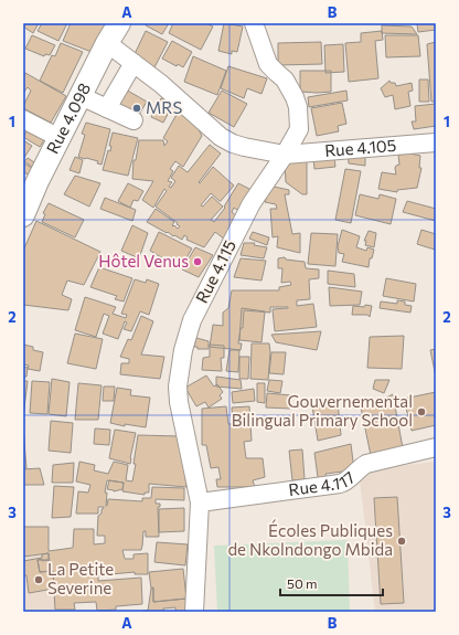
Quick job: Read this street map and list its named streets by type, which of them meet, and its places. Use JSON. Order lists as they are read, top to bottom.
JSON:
{
  "streets": {
    "main road": ["Rue 4.098"],
    "street": ["Rue 4.105", "Rue 4.115", "Rue 4.117"]
  },
  "crossings": [
    ["Rue 4.105", "Rue 4.115"],
    ["Rue 4.115", "Rue 4.117"]
  ],
  "places": [
    "MRS",
    "Hôtel Venus",
    "Gouvernemental Bilingual Primary School",
    "Écoles Publiques de Nkolndongo Mbida",
    "La Petite Severine"
  ],
  "scale_bar": "50 m",
  "grid": {
    "columns": ["A", "B"],
    "rows": ["1", "2", "3"]
  }
}
